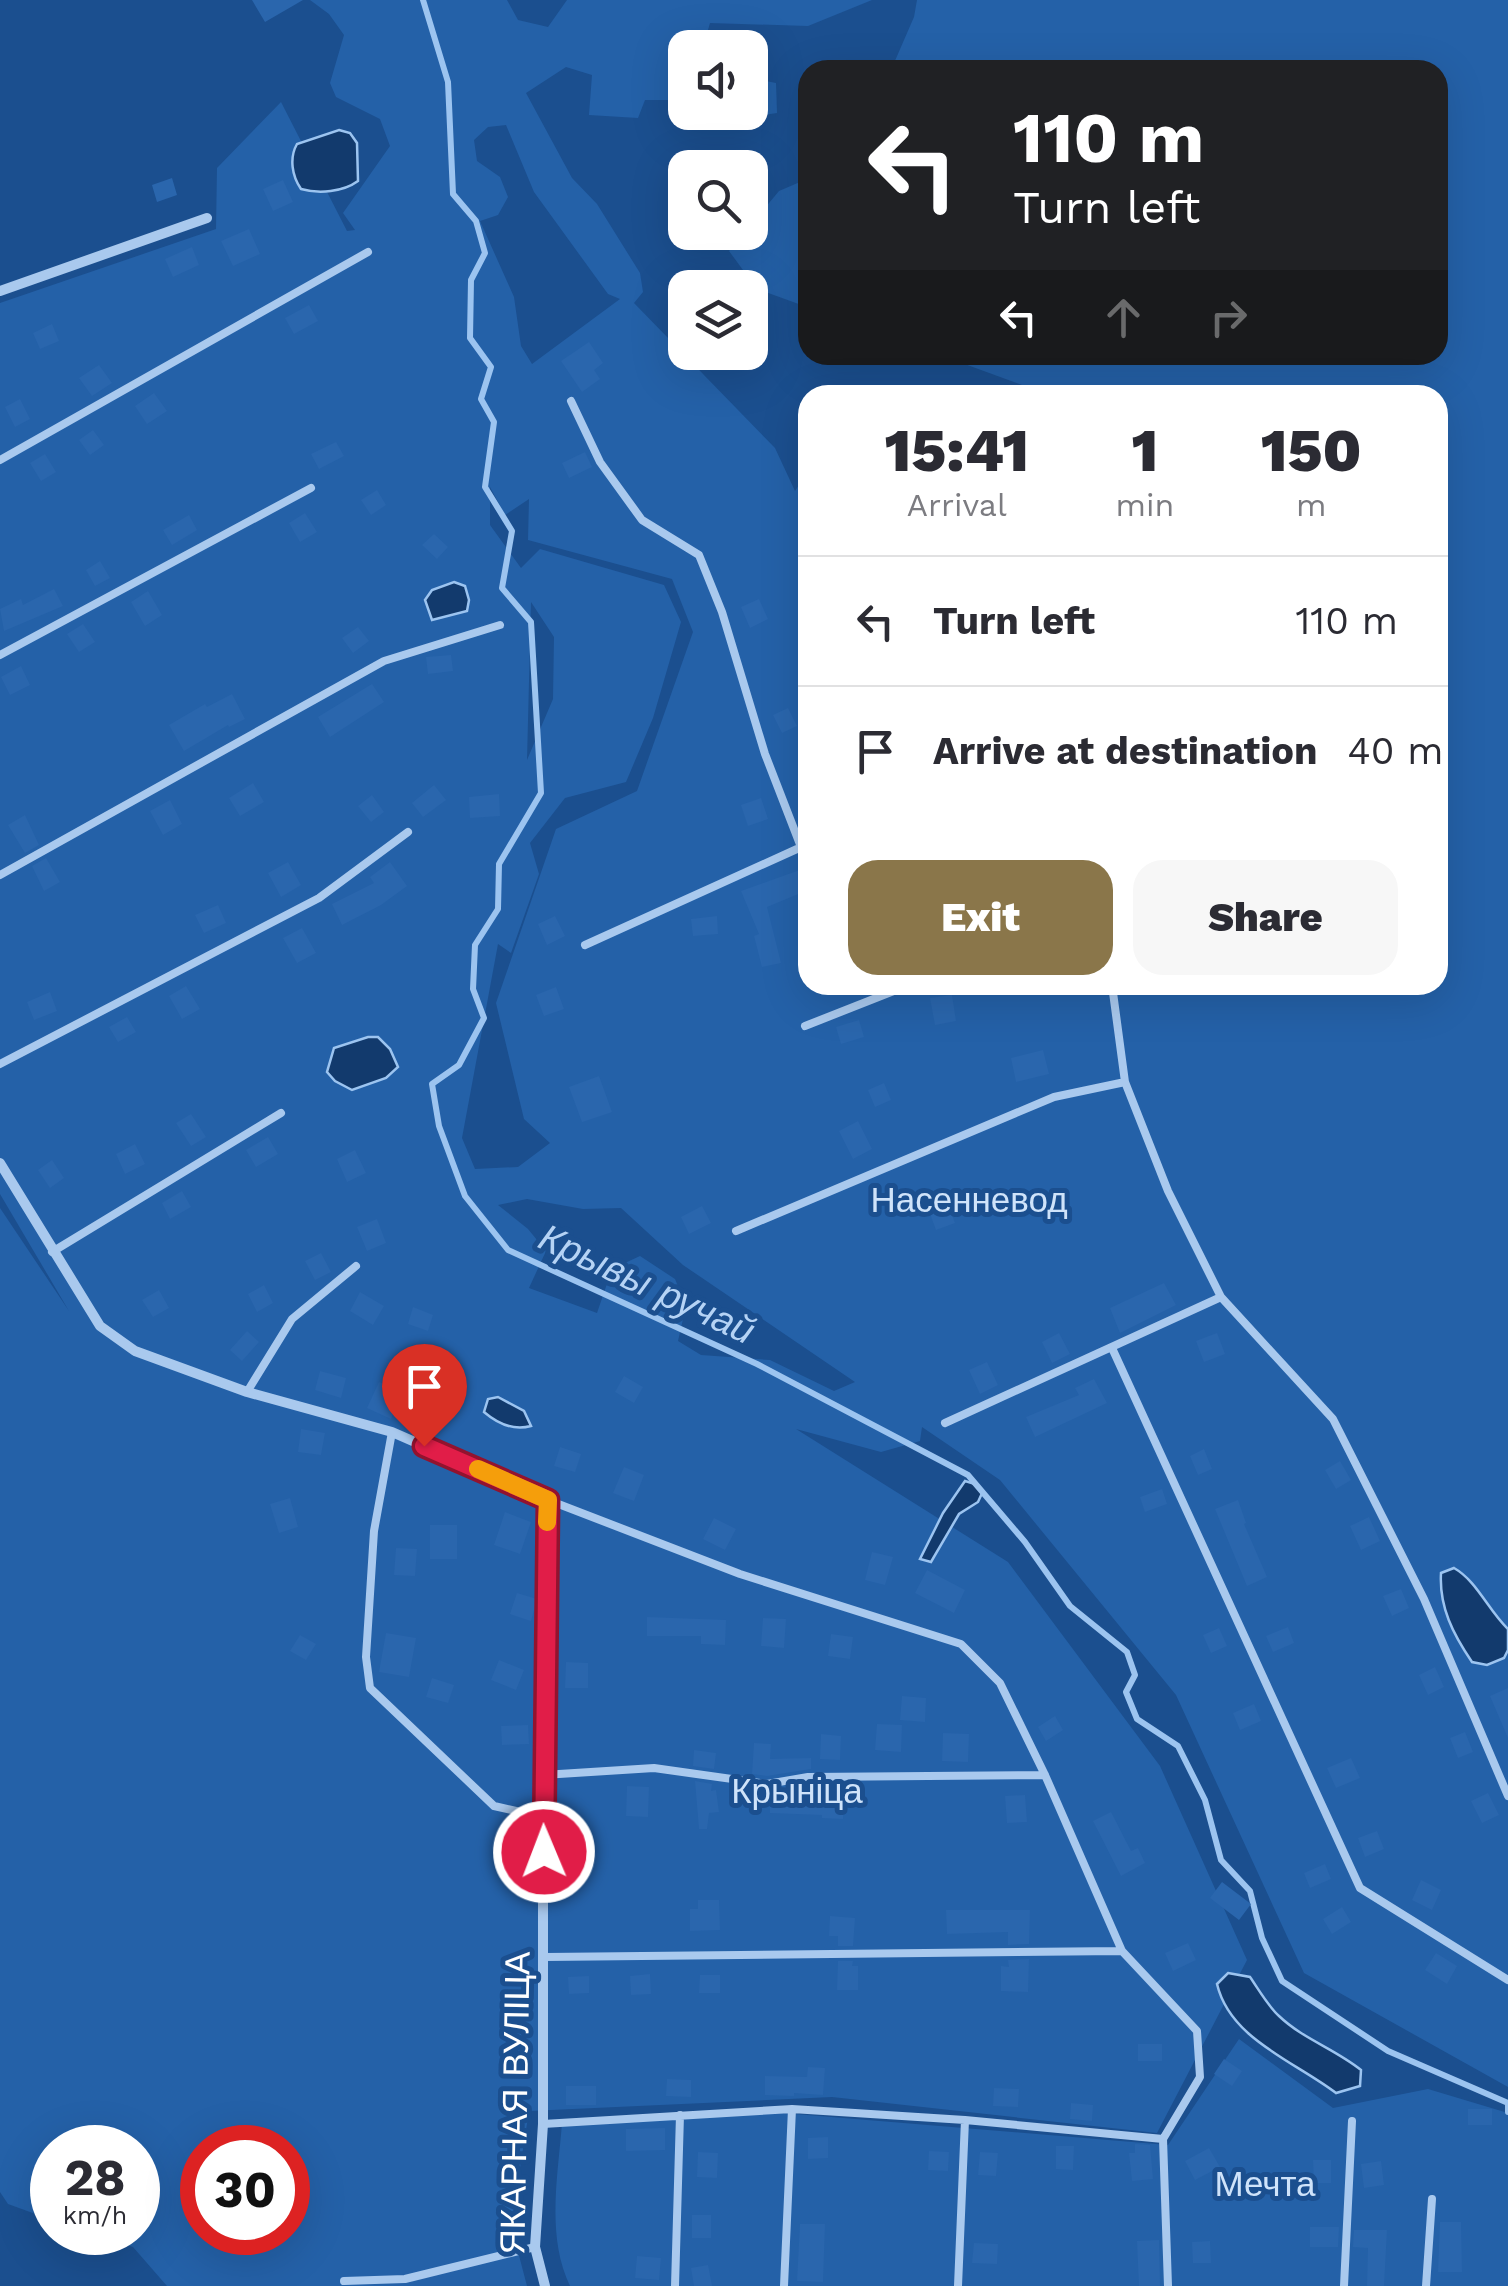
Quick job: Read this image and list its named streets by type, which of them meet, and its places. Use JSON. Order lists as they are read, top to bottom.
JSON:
{
  "streets": {
    "street": ["ЯКАРНАЯ ВУЛІЦА"]
  },
  "water": ["Крывы ручай"],
  "parks": ["Насенневод", "Крыніца", "Мечта"],
  "page": {
    "turn": ["110 m", "Turn left"],
    "eta": [
      "15:41",
      "Arrival",
      "1",
      "min",
      "150",
      "m"
    ],
    "list": [
      {
        "name": "Turn left",
        "value": "110 m"
      },
      {
        "name": "Arrive at destination",
        "value": "40 m"
      }
    ],
    "buttons": ["Exit", "Share"],
    "speed": "28 km/h",
    "limit": "30"
  }
}
